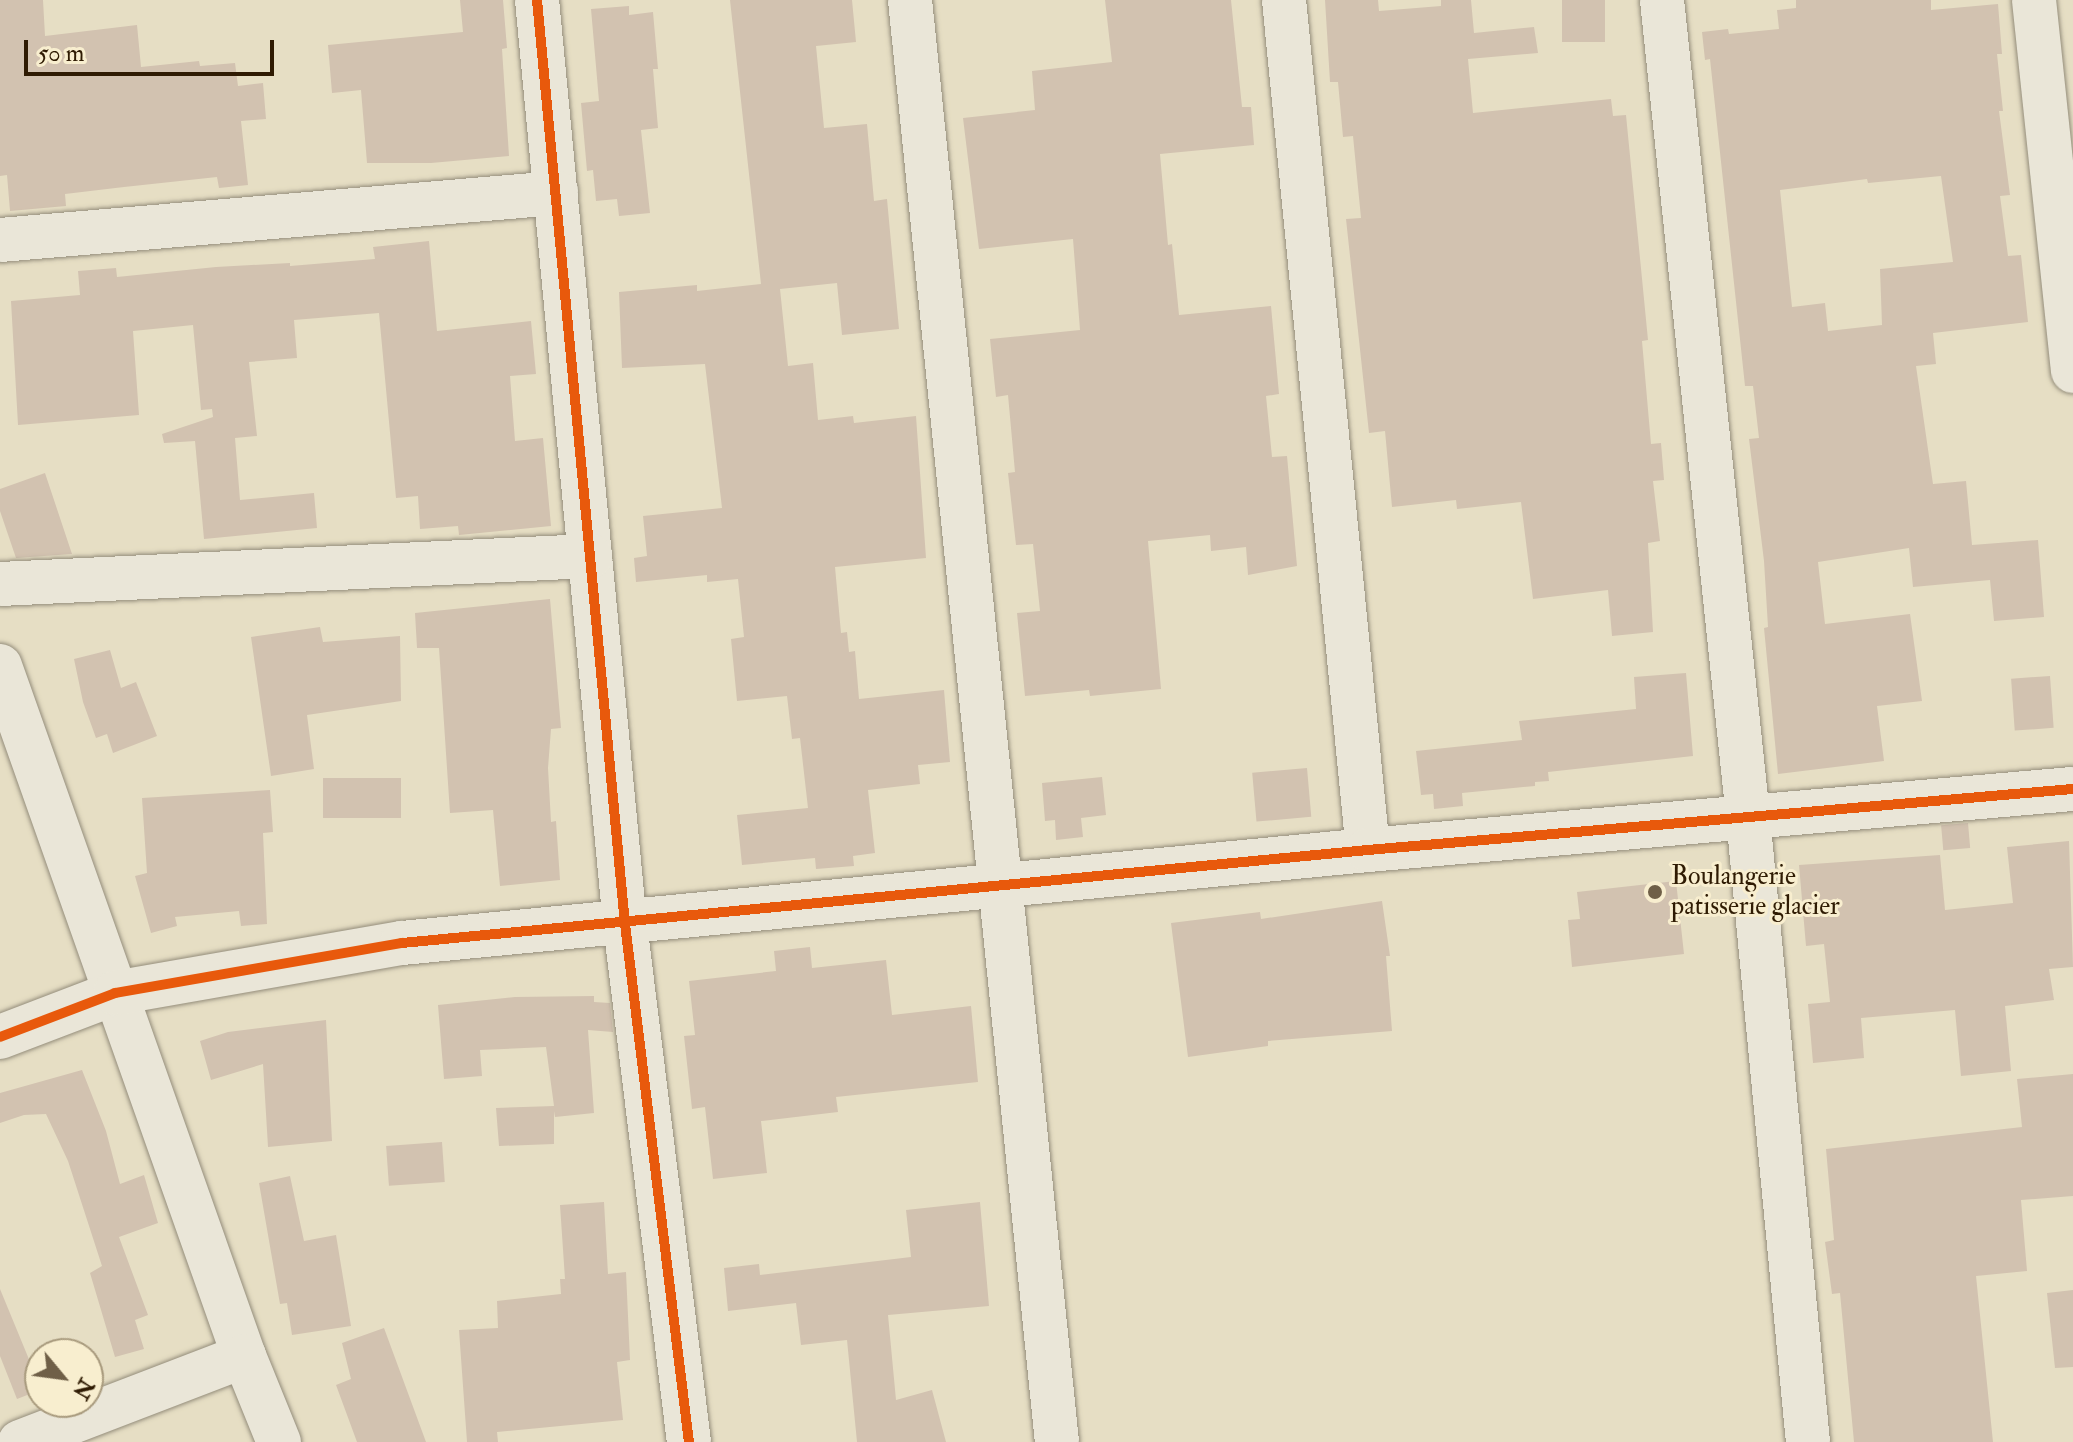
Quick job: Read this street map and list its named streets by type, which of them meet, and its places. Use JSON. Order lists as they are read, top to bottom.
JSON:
{
  "places": ["Boulangerie patisserie glacier"],
  "scale_bar": "50 m",
  "north": "bottom right"
}
